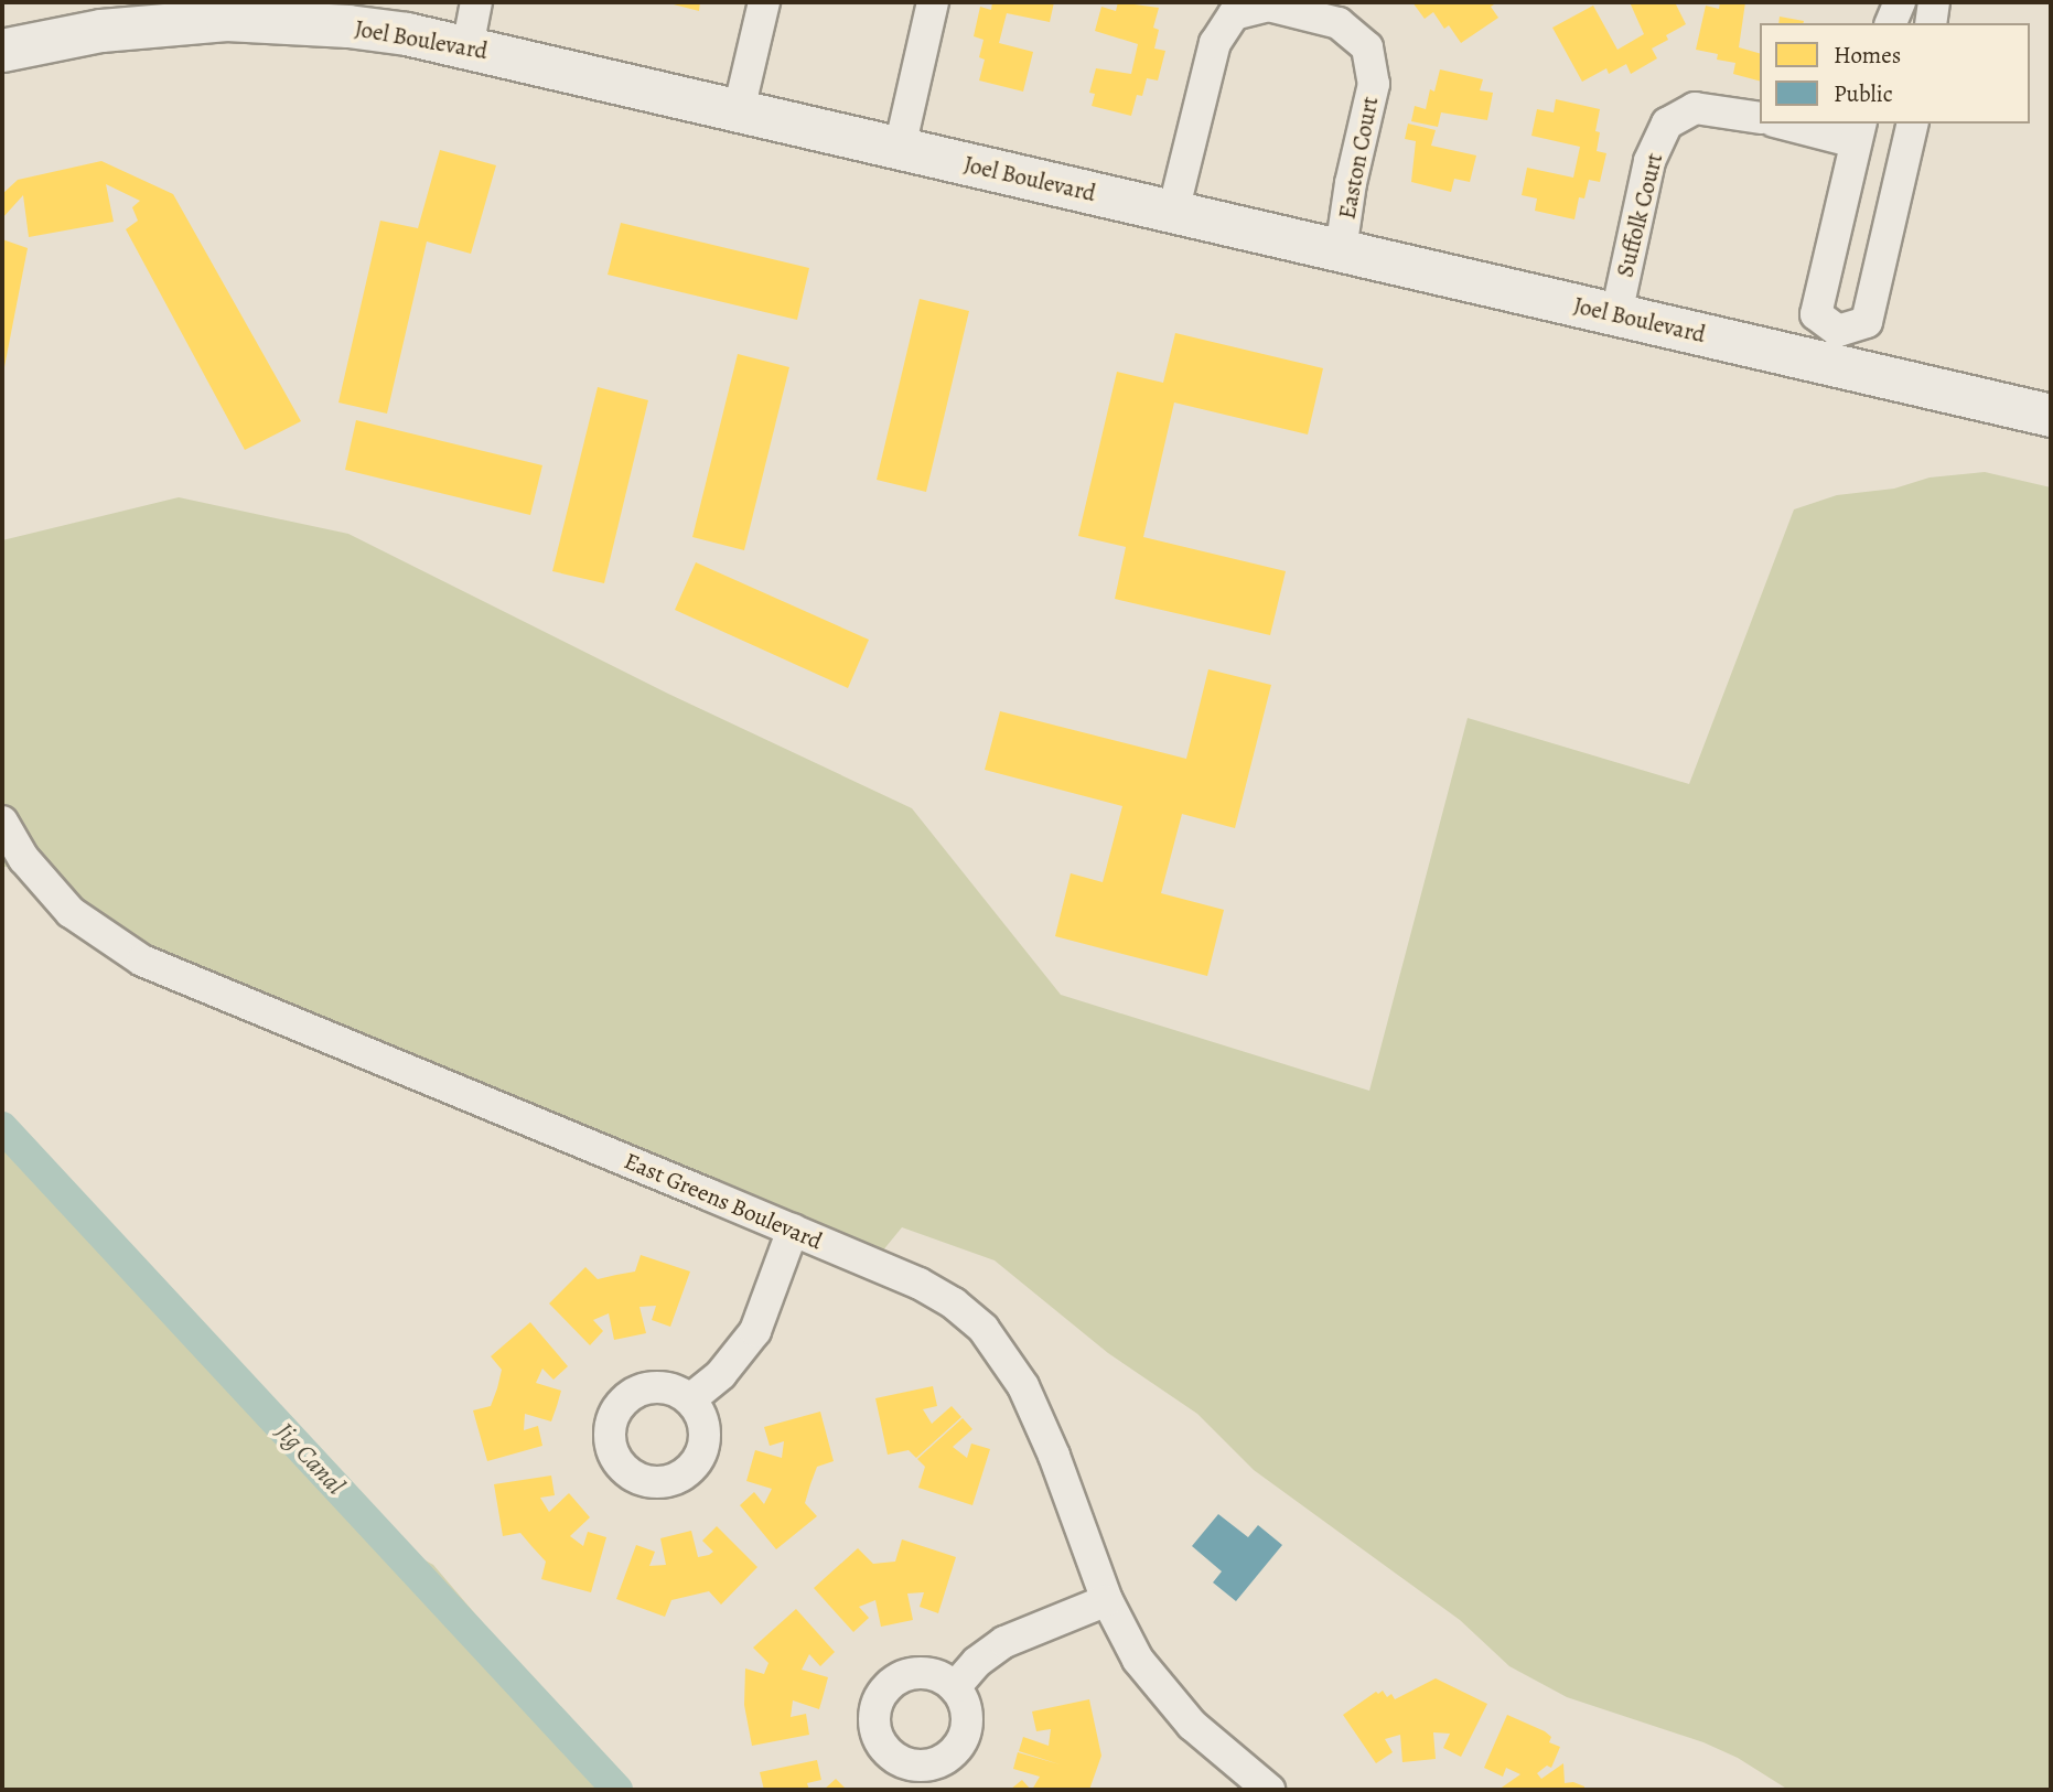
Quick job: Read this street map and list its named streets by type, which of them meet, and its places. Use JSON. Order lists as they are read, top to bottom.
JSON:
{
  "streets": {
    "main road": ["Joel Boulevard"],
    "street": ["Easton Court", "Suffolk Court", "East Greens Boulevard"]
  },
  "crossings": [
    ["Joel Boulevard", "Easton Court"],
    ["Joel Boulevard", "Suffolk Court"]
  ],
  "water": ["Jig Canal"],
  "legend": ["Homes", "Public"]
}
